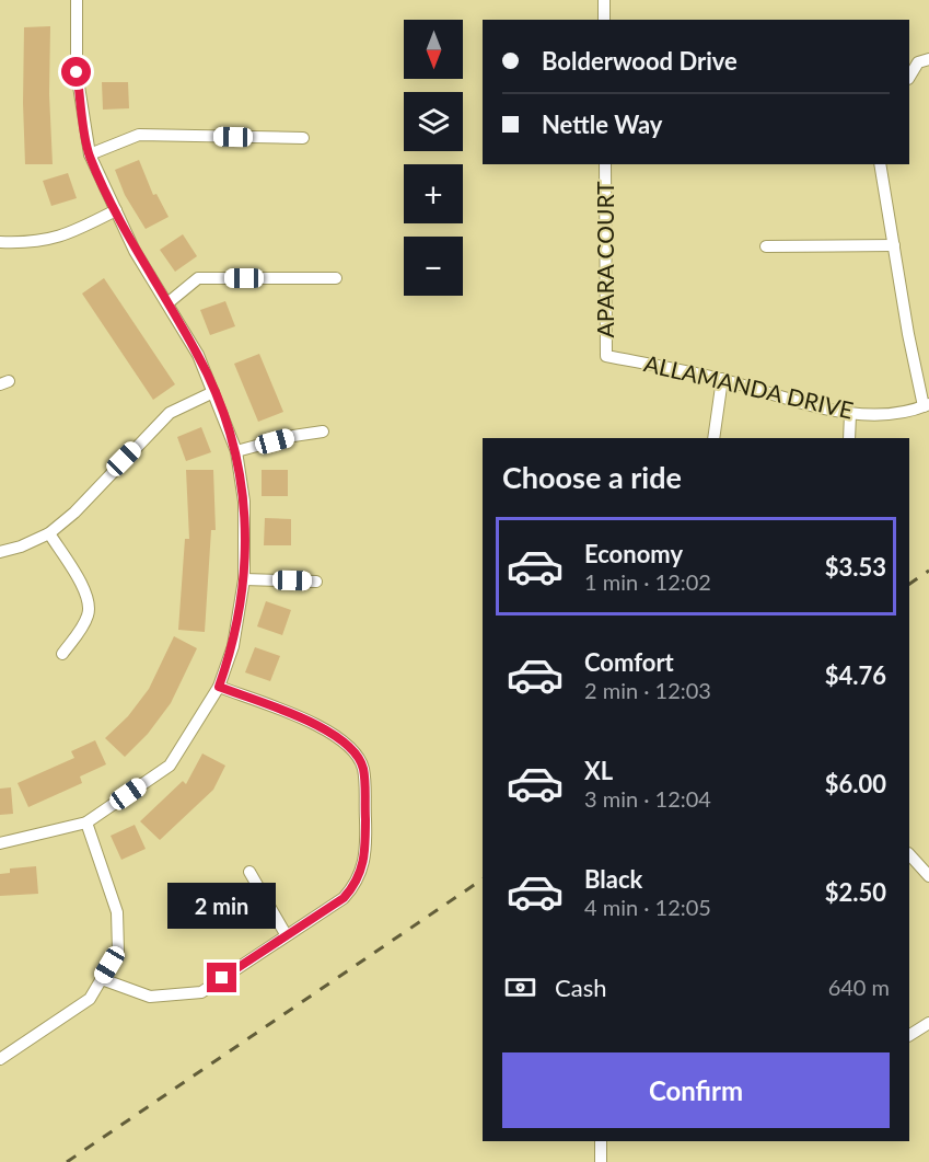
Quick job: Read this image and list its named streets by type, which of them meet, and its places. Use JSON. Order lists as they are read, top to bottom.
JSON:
{
  "streets": {
    "street": ["APARA COURT", "ALLAMANDA DRIVE"]
  },
  "crossings": [
    ["APARA COURT", "ALLAMANDA DRIVE"]
  ],
  "north": "bottom",
  "page": {
    "map_buttons": ["+", "−"],
    "banner": ["Bolderwood Drive", "Nettle Way"],
    "heading": "Choose a ride",
    "list": [
      {
        "name": "Economy",
        "note": "1 min · 12:02",
        "value": "$3.53"
      },
      {
        "name": "Comfort",
        "note": "2 min · 12:03",
        "value": "$4.76"
      },
      {
        "name": "XL",
        "note": "3 min · 12:04",
        "value": "$6.00"
      },
      {
        "name": "Black",
        "note": "4 min · 12:05",
        "value": "$2.50"
      }
    ],
    "bubble": "2 min",
    "pay": ["Cash", "640 m"],
    "buttons": "Confirm"
  }
}
